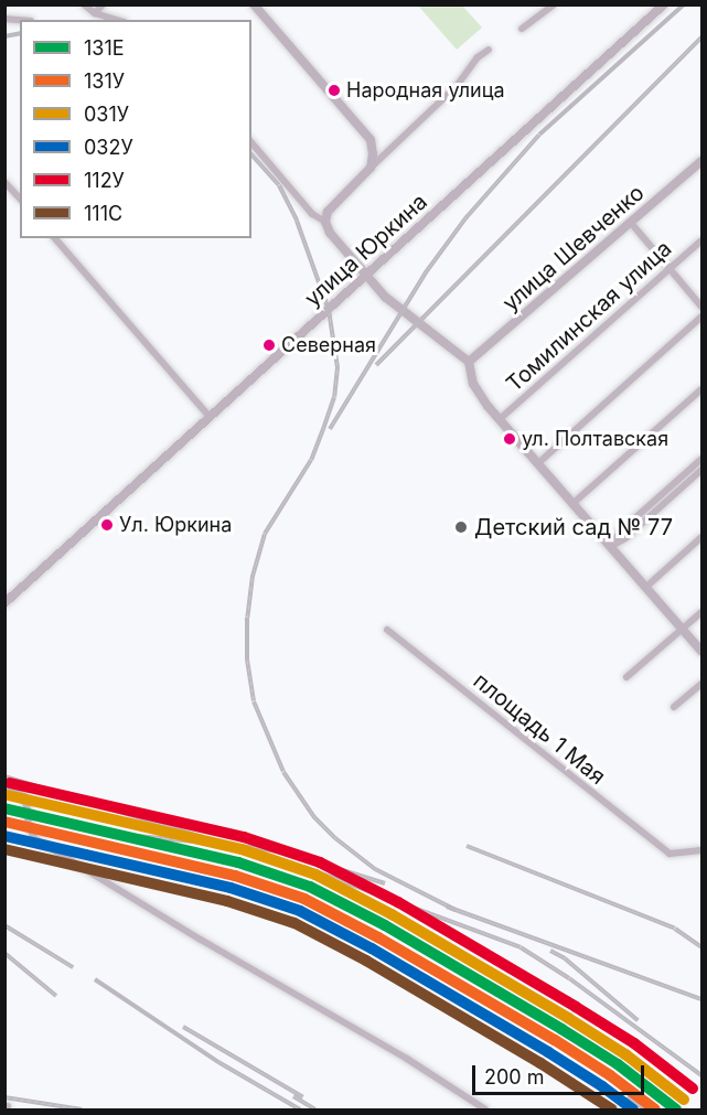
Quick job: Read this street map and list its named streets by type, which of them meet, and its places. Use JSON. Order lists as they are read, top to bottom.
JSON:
{
  "streets": {
    "main road": ["улица Шевченко", "улица Юркина"],
    "street": ["Томилинская улица", "площадь 1 Мая"]
  },
  "places": [
    "Народная улица",
    "Северная",
    "ул. Полтавская",
    "Ул. Юркина",
    "Детский сад № 77"
  ],
  "lines": [
    "transit line 112У",
    "transit line 031У",
    "transit line 131Е",
    "transit line 131У",
    "transit line 032У",
    "transit line 111С"
  ],
  "legend": [
    "131Е",
    "131У",
    "031У",
    "032У",
    "112У",
    "111С"
  ],
  "scale_bar": "200 m"
}
